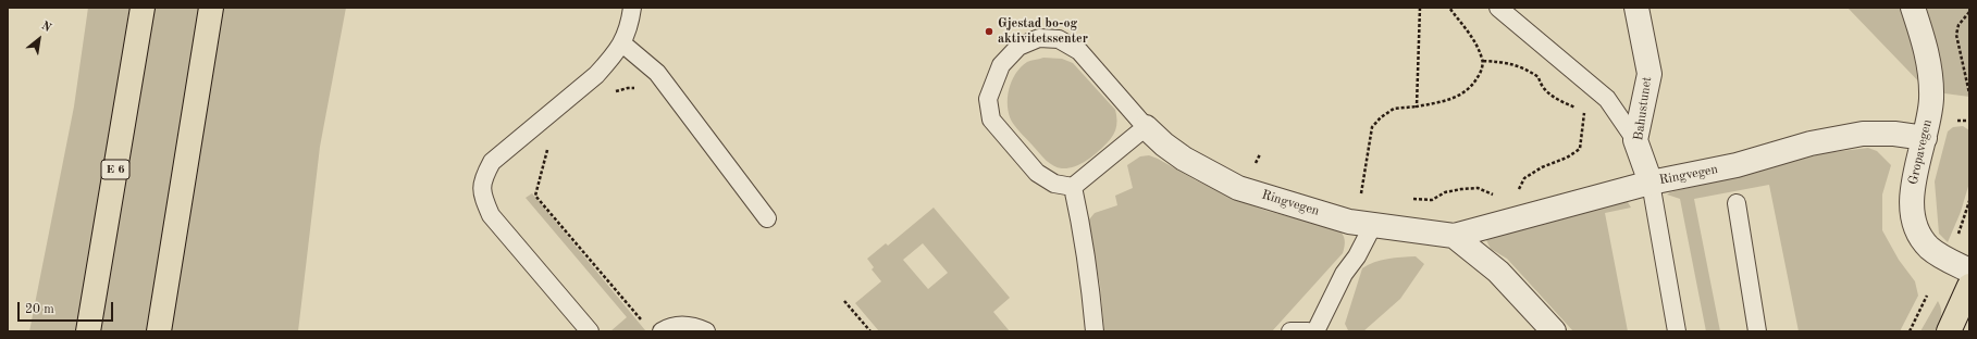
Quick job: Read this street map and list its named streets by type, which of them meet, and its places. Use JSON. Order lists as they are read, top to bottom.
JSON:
{
  "streets": {
    "main road": ["E 6"],
    "street": ["Bahustunet", "Gropavegen", "Ringvegen"]
  },
  "crossings": [
    ["Bahustunet", "Ringvegen"],
    ["Gropavegen", "Ringvegen"]
  ],
  "places": ["Gjestad bo-og aktivitetssenter"],
  "scale_bar": "20 m",
  "north": "top right"
}
